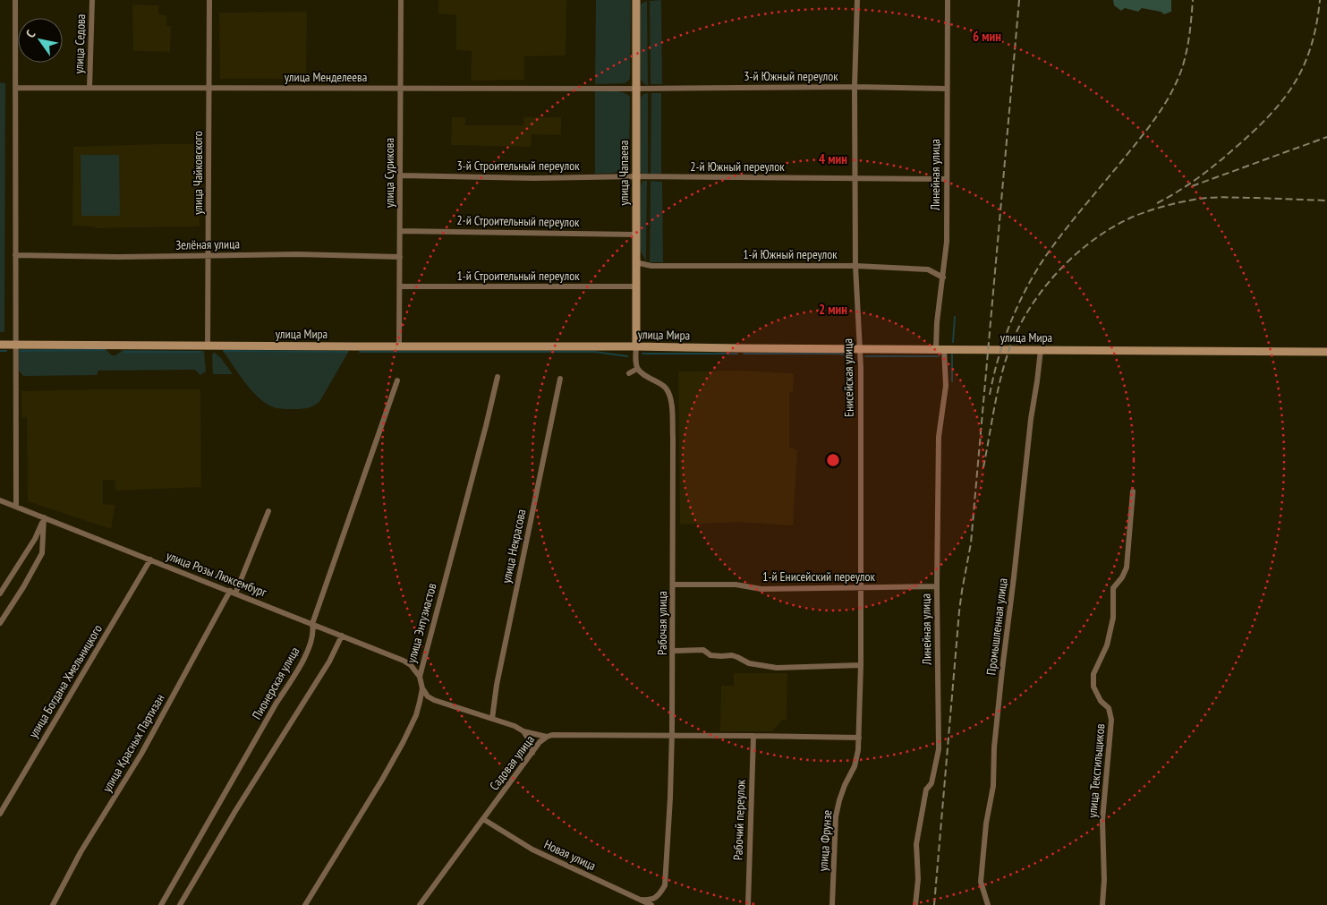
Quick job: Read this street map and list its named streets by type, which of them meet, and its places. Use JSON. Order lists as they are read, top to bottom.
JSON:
{
  "streets": {
    "main road": ["улица Чапаева", "улица Мира"],
    "street": [
      "улица Седова",
      "3-й Южный переулок",
      "улица Менделеева",
      "3-й Строительный переулок",
      "2-й Южный переулок",
      "улица Чайковского",
      "улица Сурикова",
      "Линейная улица",
      "2-й Строительный переулок",
      "Зелёная улица",
      "1-й Южный переулок",
      "1-й Строительный переулок",
      "Енисейская улица",
      "улица Некрасова",
      "улица Розы Люксембург",
      "1-й Енисейский переулок",
      "улица Энтузиастов",
      "Рабочая улица",
      "Промышленная улица",
      "улица Богдана Хмельницкого",
      "Пионерская улица",
      "улица Красных Партизан",
      "Садовая улица",
      "улица Текстильщиков",
      "Рабочий переулок",
      "улица Фрунзе",
      "Новая улица"
    ]
  },
  "crossings": [
    ["улица Седова", "улица Менделеева"],
    ["3-й Южный переулок", "улица Менделеева"],
    ["3-й Южный переулок", "улица Чапаева"],
    ["3-й Южный переулок", "Линейная улица"],
    ["3-й Южный переулок", "Енисейская улица"],
    ["улица Менделеева", "улица Чайковского"],
    ["улица Менделеева", "улица Сурикова"],
    ["улица Менделеева", "улица Чапаева"],
    ["3-й Строительный переулок", "2-й Южный переулок"],
    ["3-й Строительный переулок", "улица Сурикова"],
    ["3-й Строительный переулок", "улица Чапаева"],
    ["2-й Южный переулок", "улица Чапаева"],
    ["2-й Южный переулок", "Линейная улица"],
    ["2-й Южный переулок", "Енисейская улица"],
    ["улица Чайковского", "Зелёная улица"],
    ["улица Чайковского", "улица Мира"],
    ["улица Сурикова", "2-й Строительный переулок"],
    ["улица Сурикова", "Зелёная улица"],
    ["улица Сурикова", "1-й Строительный переулок"],
    ["улица Сурикова", "улица Мира"],
    ["улица Чапаева", "2-й Строительный переулок"],
    ["улица Чапаева", "1-й Южный переулок"],
    ["улица Чапаева", "1-й Строительный переулок"],
    ["улица Чапаева", "улица Мира"],
    ["Линейная улица", "1-й Южный переулок"],
    ["Линейная улица", "улица Мира"],
    ["Линейная улица", "1-й Енисейский переулок"],
    ["1-й Южный переулок", "Енисейская улица"],
    ["улица Мира", "Енисейская улица"],
    ["улица Мира", "Промышленная улица"],
    ["Енисейская улица", "1-й Енисейский переулок"],
    ["Енисейская улица", "Садовая улица"],
    ["Енисейская улица", "улица Фрунзе"],
    ["улица Розы Люксембург", "улица Энтузиастов"],
    ["улица Розы Люксембург", "улица Богдана Хмельницкого"],
    ["улица Розы Люксембург", "Пионерская улица"],
    ["улица Розы Люксембург", "улица Красных Партизан"],
    ["1-й Енисейский переулок", "Рабочая улица"],
    ["Рабочая улица", "Садовая улица"],
    ["Рабочая улица", "Новая улица"],
    ["Садовая улица", "Рабочий переулок"],
    ["Садовая улица", "Новая улица"]
  ],
  "north": "top left",
  "rings": ["6 мин", "4 мин", "2 мин"]
}
